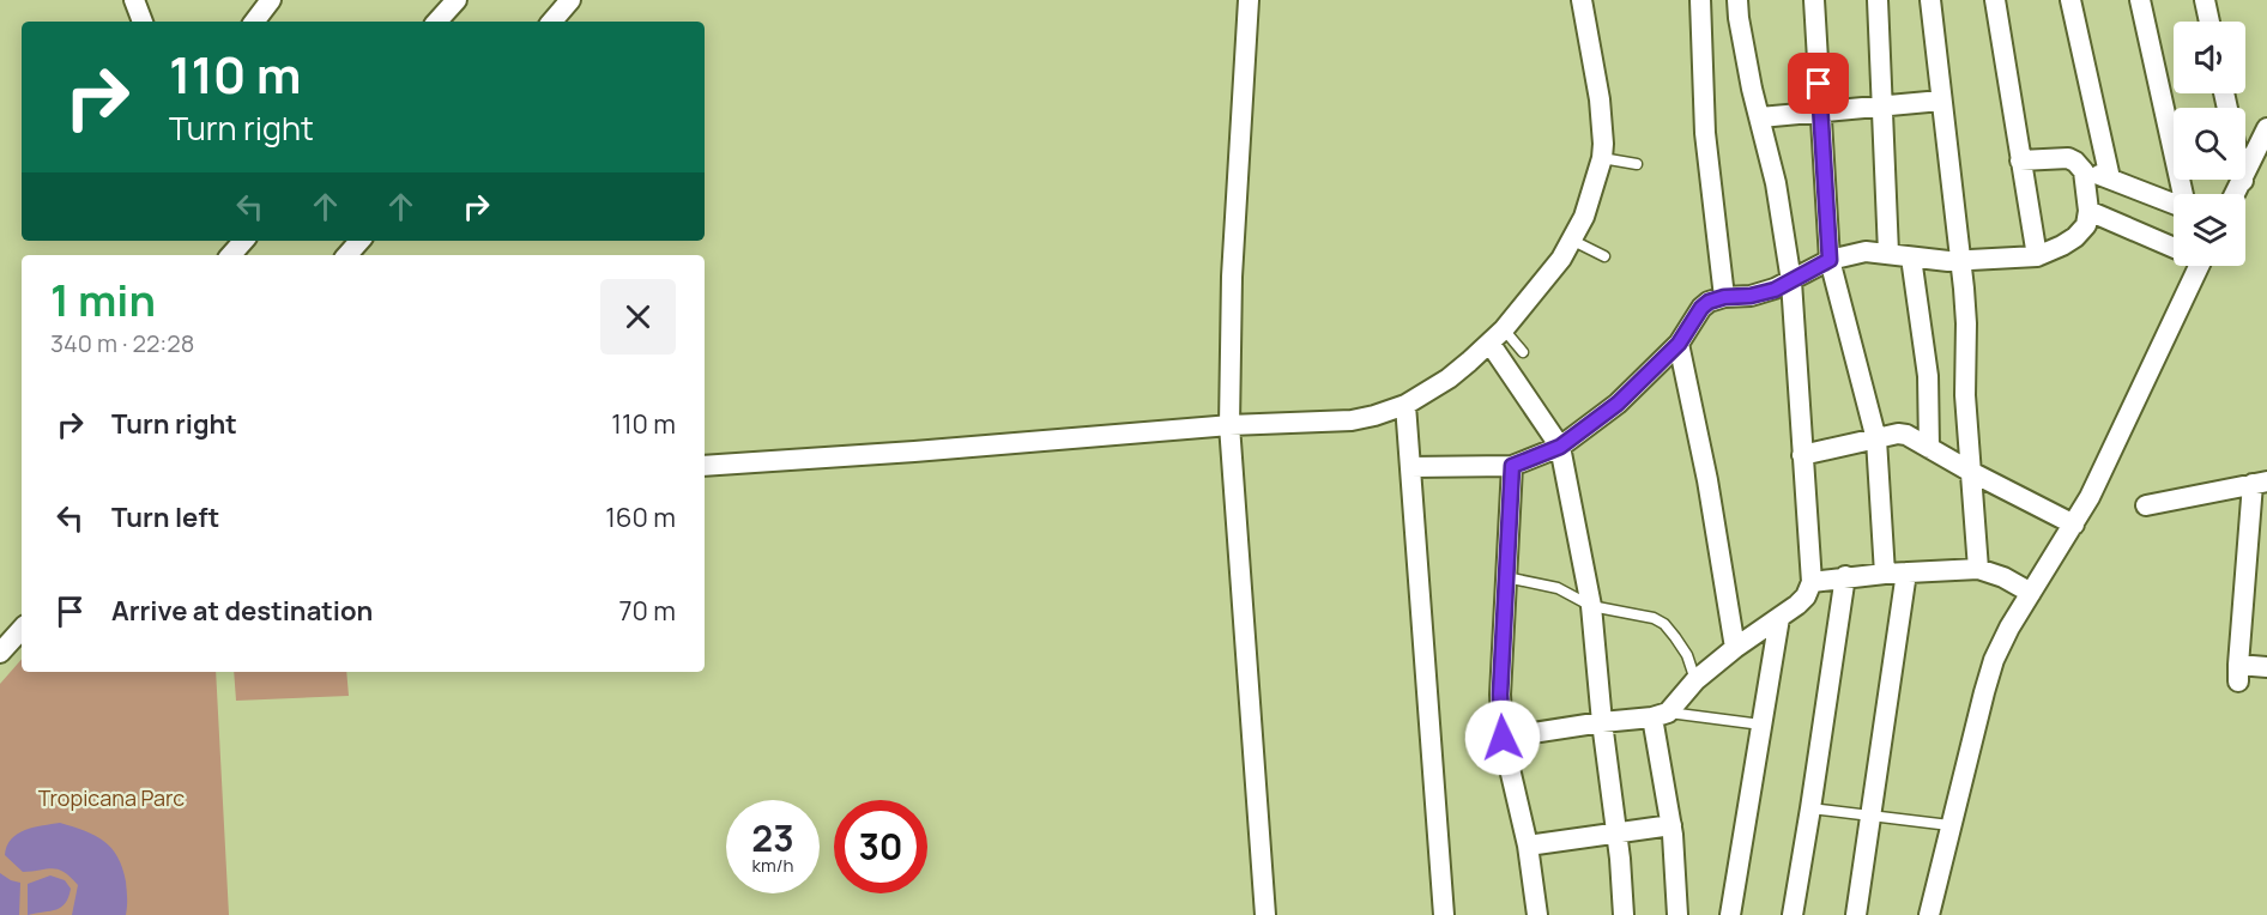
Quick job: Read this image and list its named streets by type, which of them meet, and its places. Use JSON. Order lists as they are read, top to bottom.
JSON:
{
  "parks": ["Tropicana Parc"],
  "page": {
    "turn": ["110 m", "Turn right"],
    "heading": ["1 min", "340 m · 22:28"],
    "list": [
      {
        "name": "Turn right",
        "value": "110 m"
      },
      {
        "name": "Turn left",
        "value": "160 m"
      },
      {
        "name": "Arrive at destination",
        "value": "70 m"
      }
    ],
    "speed": "23 km/h",
    "limit": "30"
  }
}
